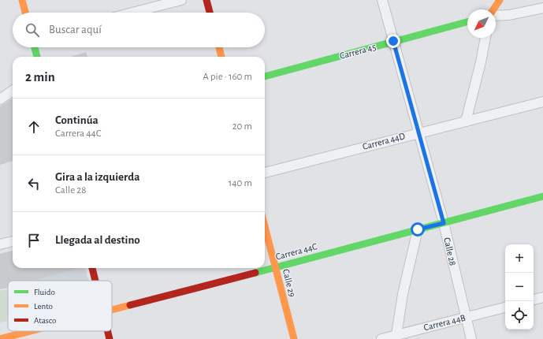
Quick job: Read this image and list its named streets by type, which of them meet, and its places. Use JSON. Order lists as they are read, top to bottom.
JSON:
{
  "streets": {
    "street": [
      "Carrera 45",
      "Carrera 44D",
      "Carrera 44C",
      "Calle 28",
      "Calle 29",
      "Carrera 44B"
    ]
  },
  "crossings": [
    ["Carrera 45", "Calle 28"],
    ["Carrera 44D", "Calle 28"],
    ["Carrera 44C", "Calle 28"],
    ["Carrera 44C", "Calle 29"],
    ["Calle 28", "Carrera 44B"]
  ],
  "legend": ["Fluido", "Lento", "Atasco"],
  "north": "bottom left",
  "page": {
    "search": "Buscar aquí",
    "heading": ["2 min", "A pie · 160 m"],
    "list": [
      ["Continúa", "Carrera 44C", "20 m"],
      ["Gira a la izquierda", "Calle 28", "140 m"],
      "Llegada al destino"
    ],
    "map_buttons": ["+", "−"]
  }
}
